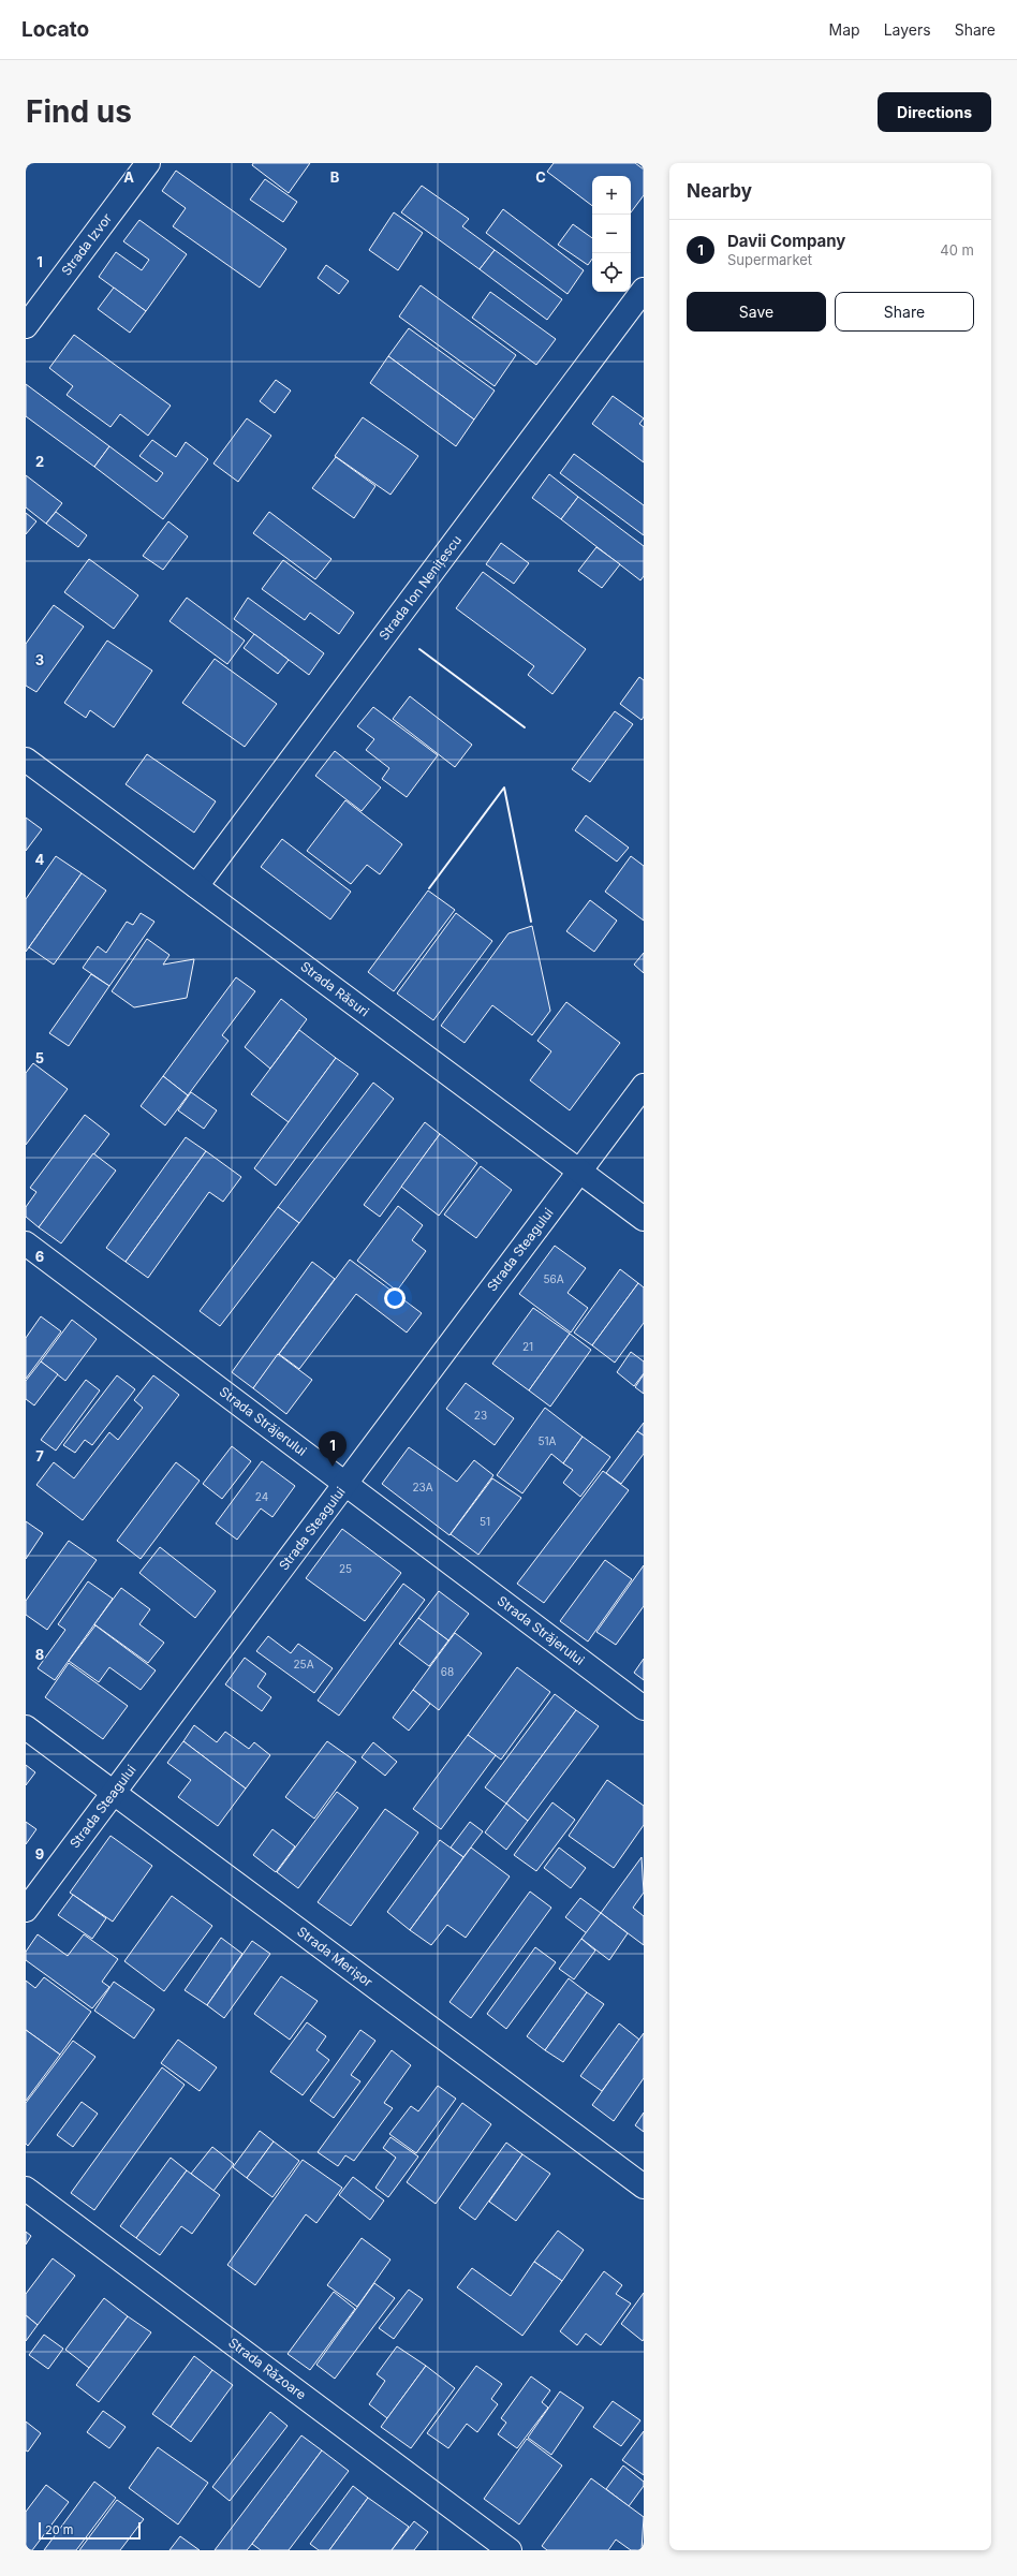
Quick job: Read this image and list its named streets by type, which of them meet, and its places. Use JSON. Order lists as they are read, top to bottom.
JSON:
{
  "streets": {
    "street": [
      "Strada Izvor",
      "Strada Ion Nenițescu",
      "Strada Răsuri",
      "Strada Steagului",
      "Strada Străjerului",
      "Strada Merișor",
      "Strada Răzoare"
    ]
  },
  "crossings": [
    ["Strada Ion Nenițescu", "Strada Răsuri"],
    ["Strada Răsuri", "Strada Steagului"],
    ["Strada Steagului", "Strada Străjerului"],
    ["Strada Steagului", "Strada Merișor"]
  ],
  "house_numbers": [
    "56A",
    "21",
    "23",
    "51A",
    "23A",
    "24",
    "51",
    "25",
    "25A",
    "68"
  ],
  "scale_bar": "20 m",
  "page": {
    "header": "Locato",
    "nav": ["Map", "Layers", "Share"],
    "buttons": [
      "Directions",
      ["Save", "Share"]
    ],
    "title": "Find us",
    "heading": "Nearby",
    "map_buttons": ["+", "−"],
    "list": [
      {
        "mark": "1",
        "name": "Davii Company",
        "note": "Supermarket",
        "value": "40 m"
      }
    ],
    "pins": "1",
    "scale": "20 m"
  },
  "grid": {
    "columns": ["A", "B", "C"],
    "rows": [
      "1",
      "2",
      "3",
      "4",
      "5",
      "6",
      "7",
      "8",
      "9"
    ]
  }
}
